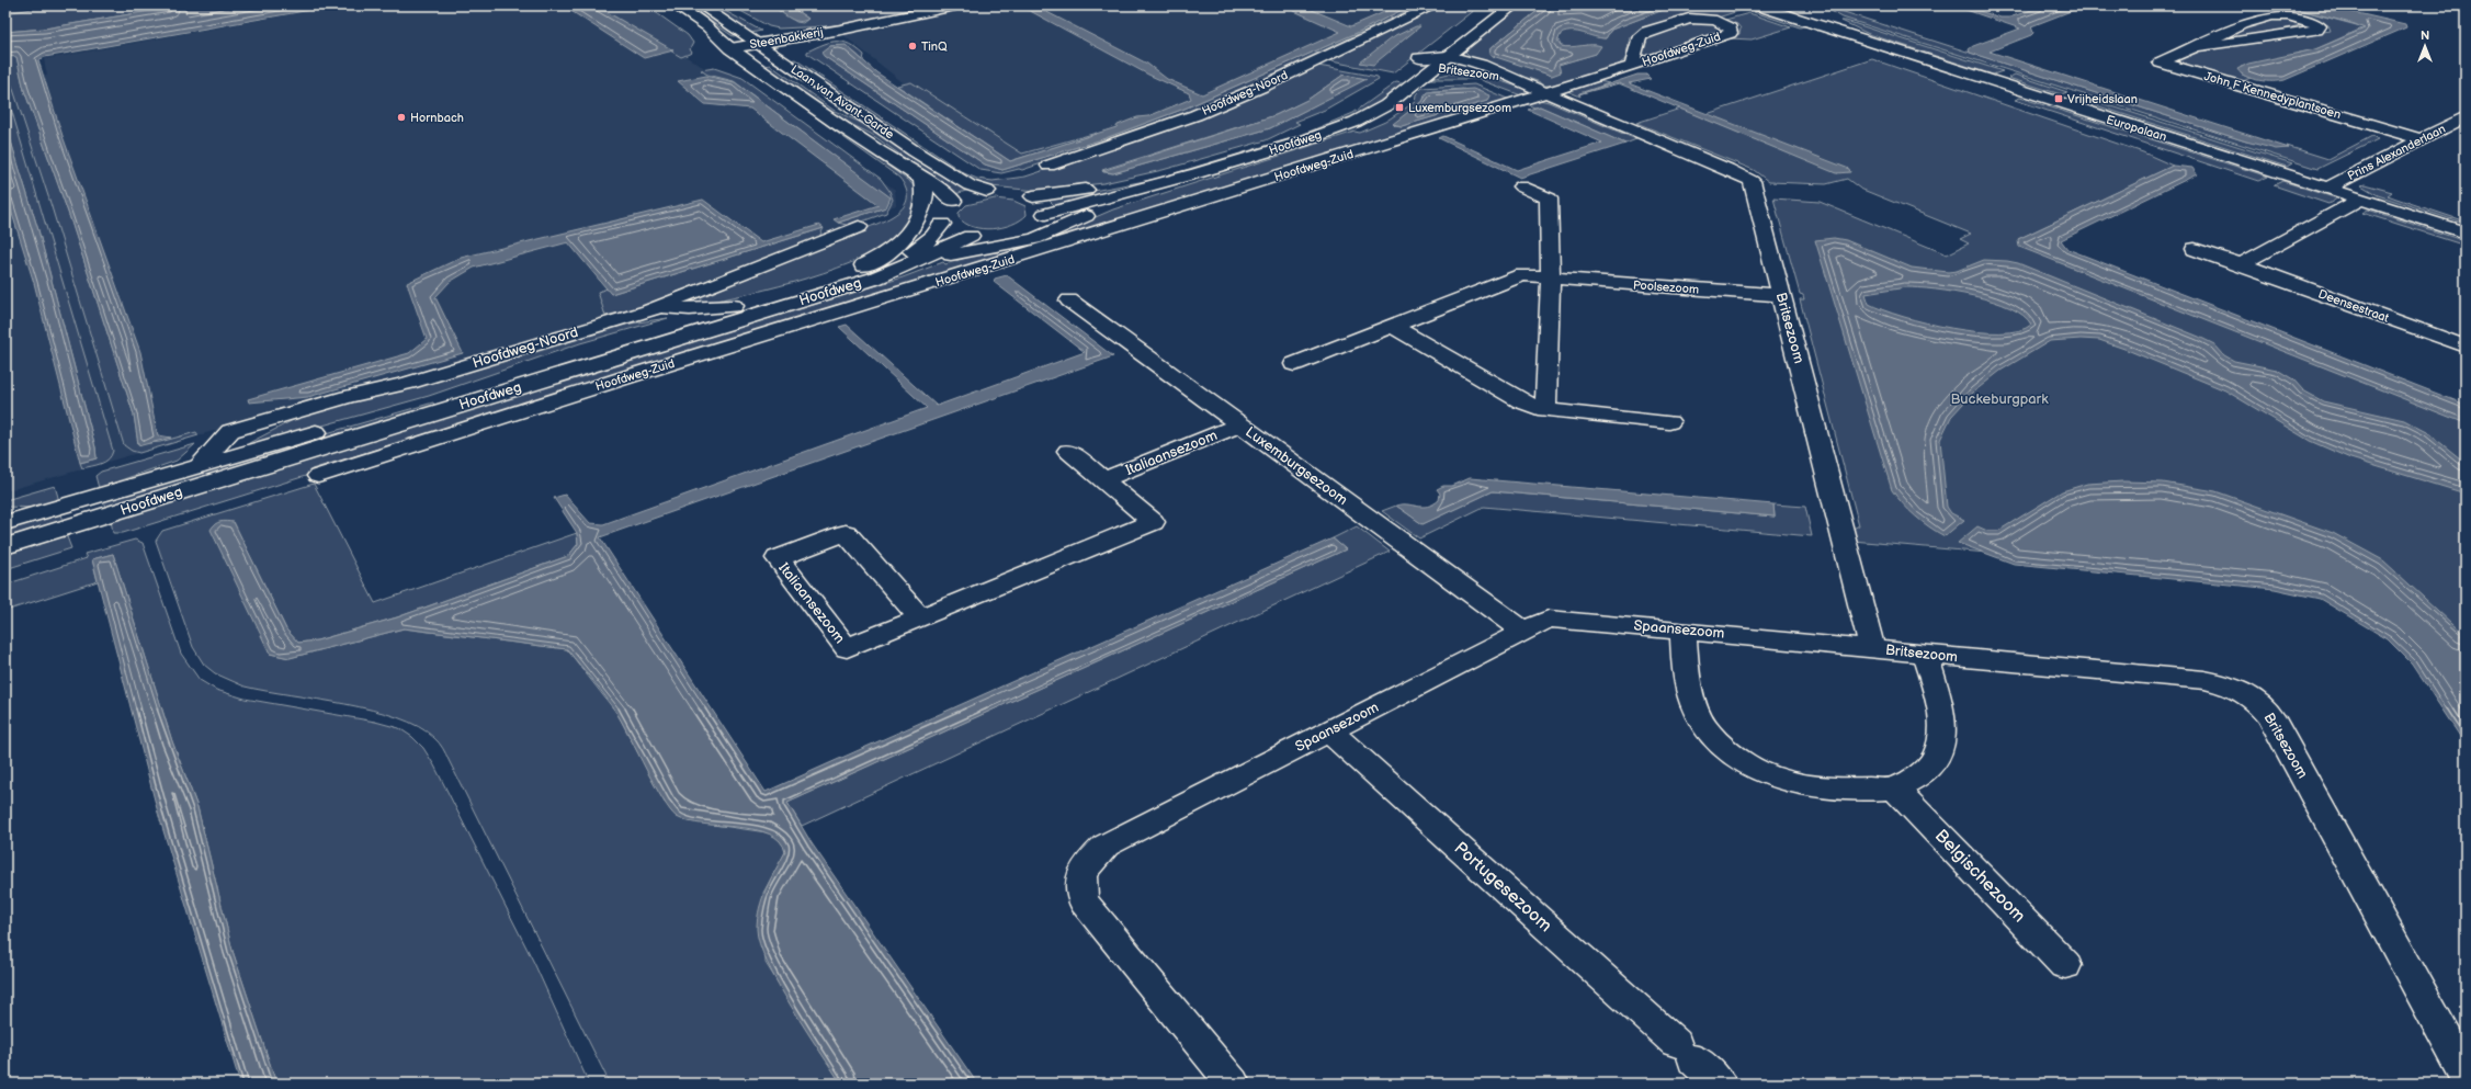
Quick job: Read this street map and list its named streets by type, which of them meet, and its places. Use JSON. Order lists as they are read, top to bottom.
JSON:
{
  "streets": {
    "street": [
      "Steenbakkerij",
      "Hoofdweg-Zuid",
      "Britsezoom",
      "Hoofdweg-Noord",
      "John F Kennedyplantsoen",
      "Laan van Avant-Garde",
      "Europalaan",
      "Hoofdweg",
      "Prins Alexanderlaan",
      "Poolsezoom",
      "Deensestraat",
      "Italiaansezoom",
      "Luxemburgsezoom",
      "Spaansezoom",
      "Belgischezoom",
      "Portugesezoom"
    ]
  },
  "crossings": [
    ["Steenbakkerij", "Laan van Avant-Garde"],
    ["Hoofdweg-Zuid", "Britsezoom"],
    ["Britsezoom", "Hoofdweg"],
    ["Britsezoom", "Poolsezoom"],
    ["Britsezoom", "Spaansezoom"],
    ["Hoofdweg-Noord", "Hoofdweg"],
    ["John F Kennedyplantsoen", "Prins Alexanderlaan"],
    ["Laan van Avant-Garde", "Hoofdweg"],
    ["Europalaan", "Prins Alexanderlaan"],
    ["Italiaansezoom", "Luxemburgsezoom"],
    ["Luxemburgsezoom", "Spaansezoom"],
    ["Spaansezoom", "Portugesezoom"]
  ],
  "parks": ["Buckeburgpark"],
  "places": {
    "other": ["TinQ", "Hornbach"],
    "transit": ["Vrijheidslaan", "Luxemburgsezoom"]
  },
  "north": "top"
}
